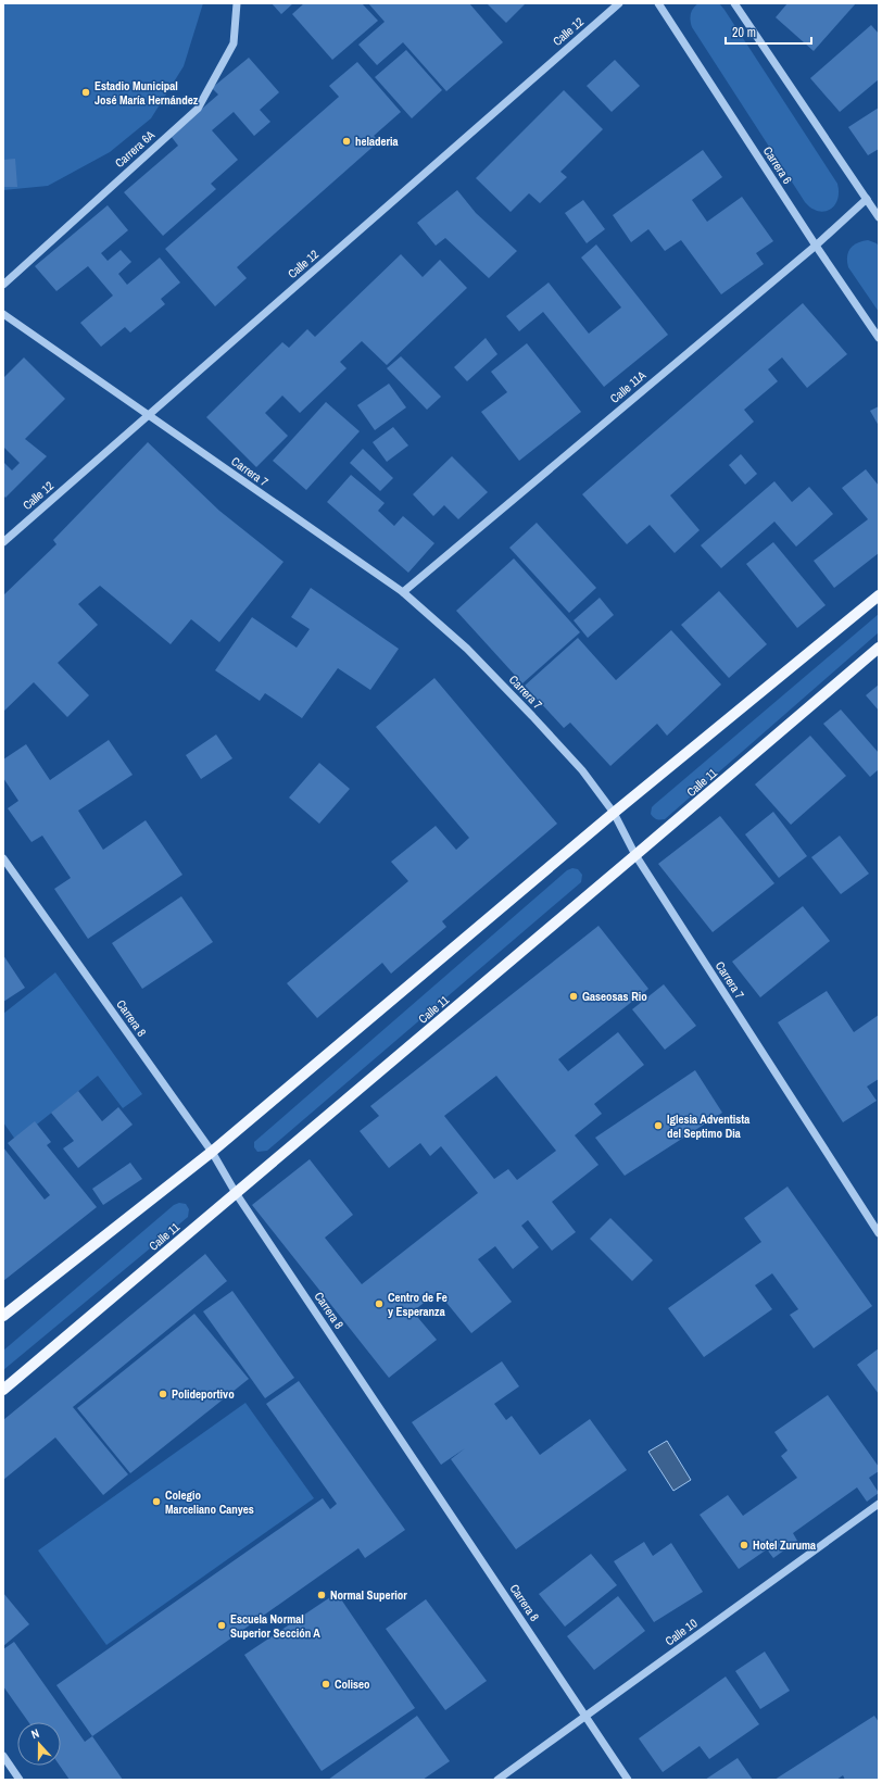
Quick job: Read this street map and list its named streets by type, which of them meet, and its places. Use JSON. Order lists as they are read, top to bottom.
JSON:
{
  "streets": {
    "main road": ["Calle 11"],
    "street": [
      "Calle 12",
      "Carrera 6A",
      "Carrera 6",
      "Calle 11A",
      "Carrera 7",
      "Carrera 8",
      "Calle 10"
    ]
  },
  "crossings": [
    ["Calle 12", "Carrera 7"],
    ["Carrera 6", "Calle 11A"],
    ["Calle 11A", "Carrera 7"],
    ["Carrera 7", "Calle 11"],
    ["Calle 11", "Carrera 8"],
    ["Carrera 8", "Calle 10"]
  ],
  "places": [
    "Estadio Municipal José María Hernández",
    "heladeria",
    "Gaseosas Rio",
    "Iglesia Adventista del Septimo Dia",
    "Centro de Fe y Esperanza",
    "Polideportivo",
    "Colegio Marceliano Canyes",
    "Hotel Zuruma",
    "Normal Superior",
    "Escuela Normal Superior Sección A",
    "Coliseo"
  ],
  "scale_bar": "20 m",
  "north": "top"
}
